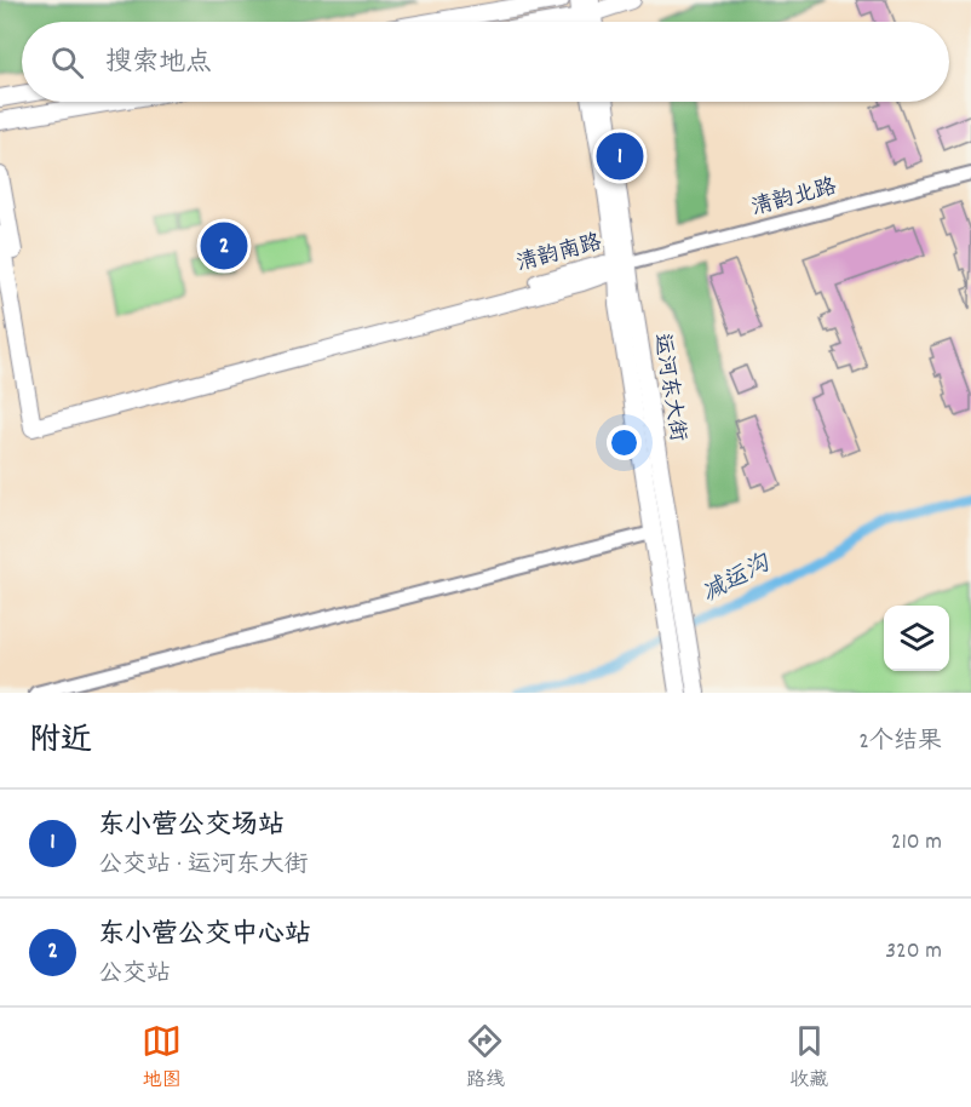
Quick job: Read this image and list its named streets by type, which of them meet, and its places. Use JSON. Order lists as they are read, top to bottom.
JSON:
{
  "streets": {
    "main road": ["清韵南路", "运河东大街"],
    "street": ["清韵北路"]
  },
  "crossings": [
    ["清韵北路", "清韵南路"],
    ["清韵北路", "运河东大街"],
    ["清韵南路", "运河东大街"]
  ],
  "water": ["减运沟"],
  "page": {
    "search": "搜索地点",
    "pins": ["1", "2"],
    "heading": ["附近", "2个结果"],
    "list": [
      {
        "mark": "1",
        "name": "东小营公交场站",
        "note": "公交站 · 运河东大街",
        "value": "210 m"
      },
      {
        "mark": "2",
        "name": "东小营公交中心站",
        "note": "公交站",
        "value": "320 m"
      }
    ],
    "nav": ["地图", "路线", "收藏"]
  }
}
